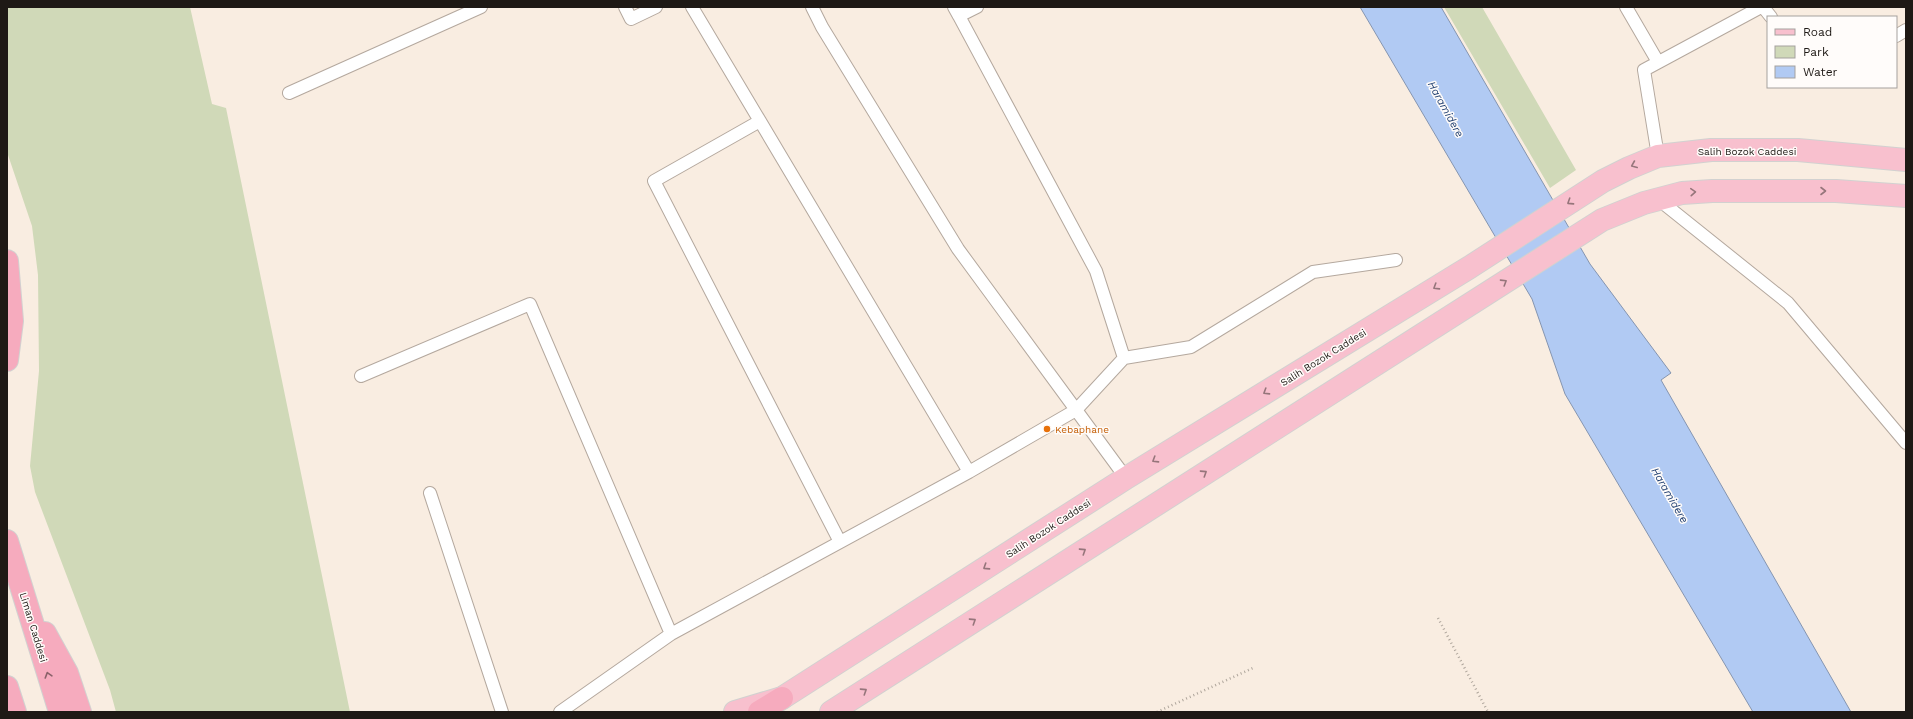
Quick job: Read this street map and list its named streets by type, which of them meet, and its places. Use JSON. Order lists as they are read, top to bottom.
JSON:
{
  "streets": {
    "highway": ["Liman Caddesi"],
    "main road": ["Salih Bozok Caddesi"]
  },
  "water": ["Haramidere"],
  "places": ["Kebaphane"],
  "legend": ["Road", "Park", "Water"]
}
